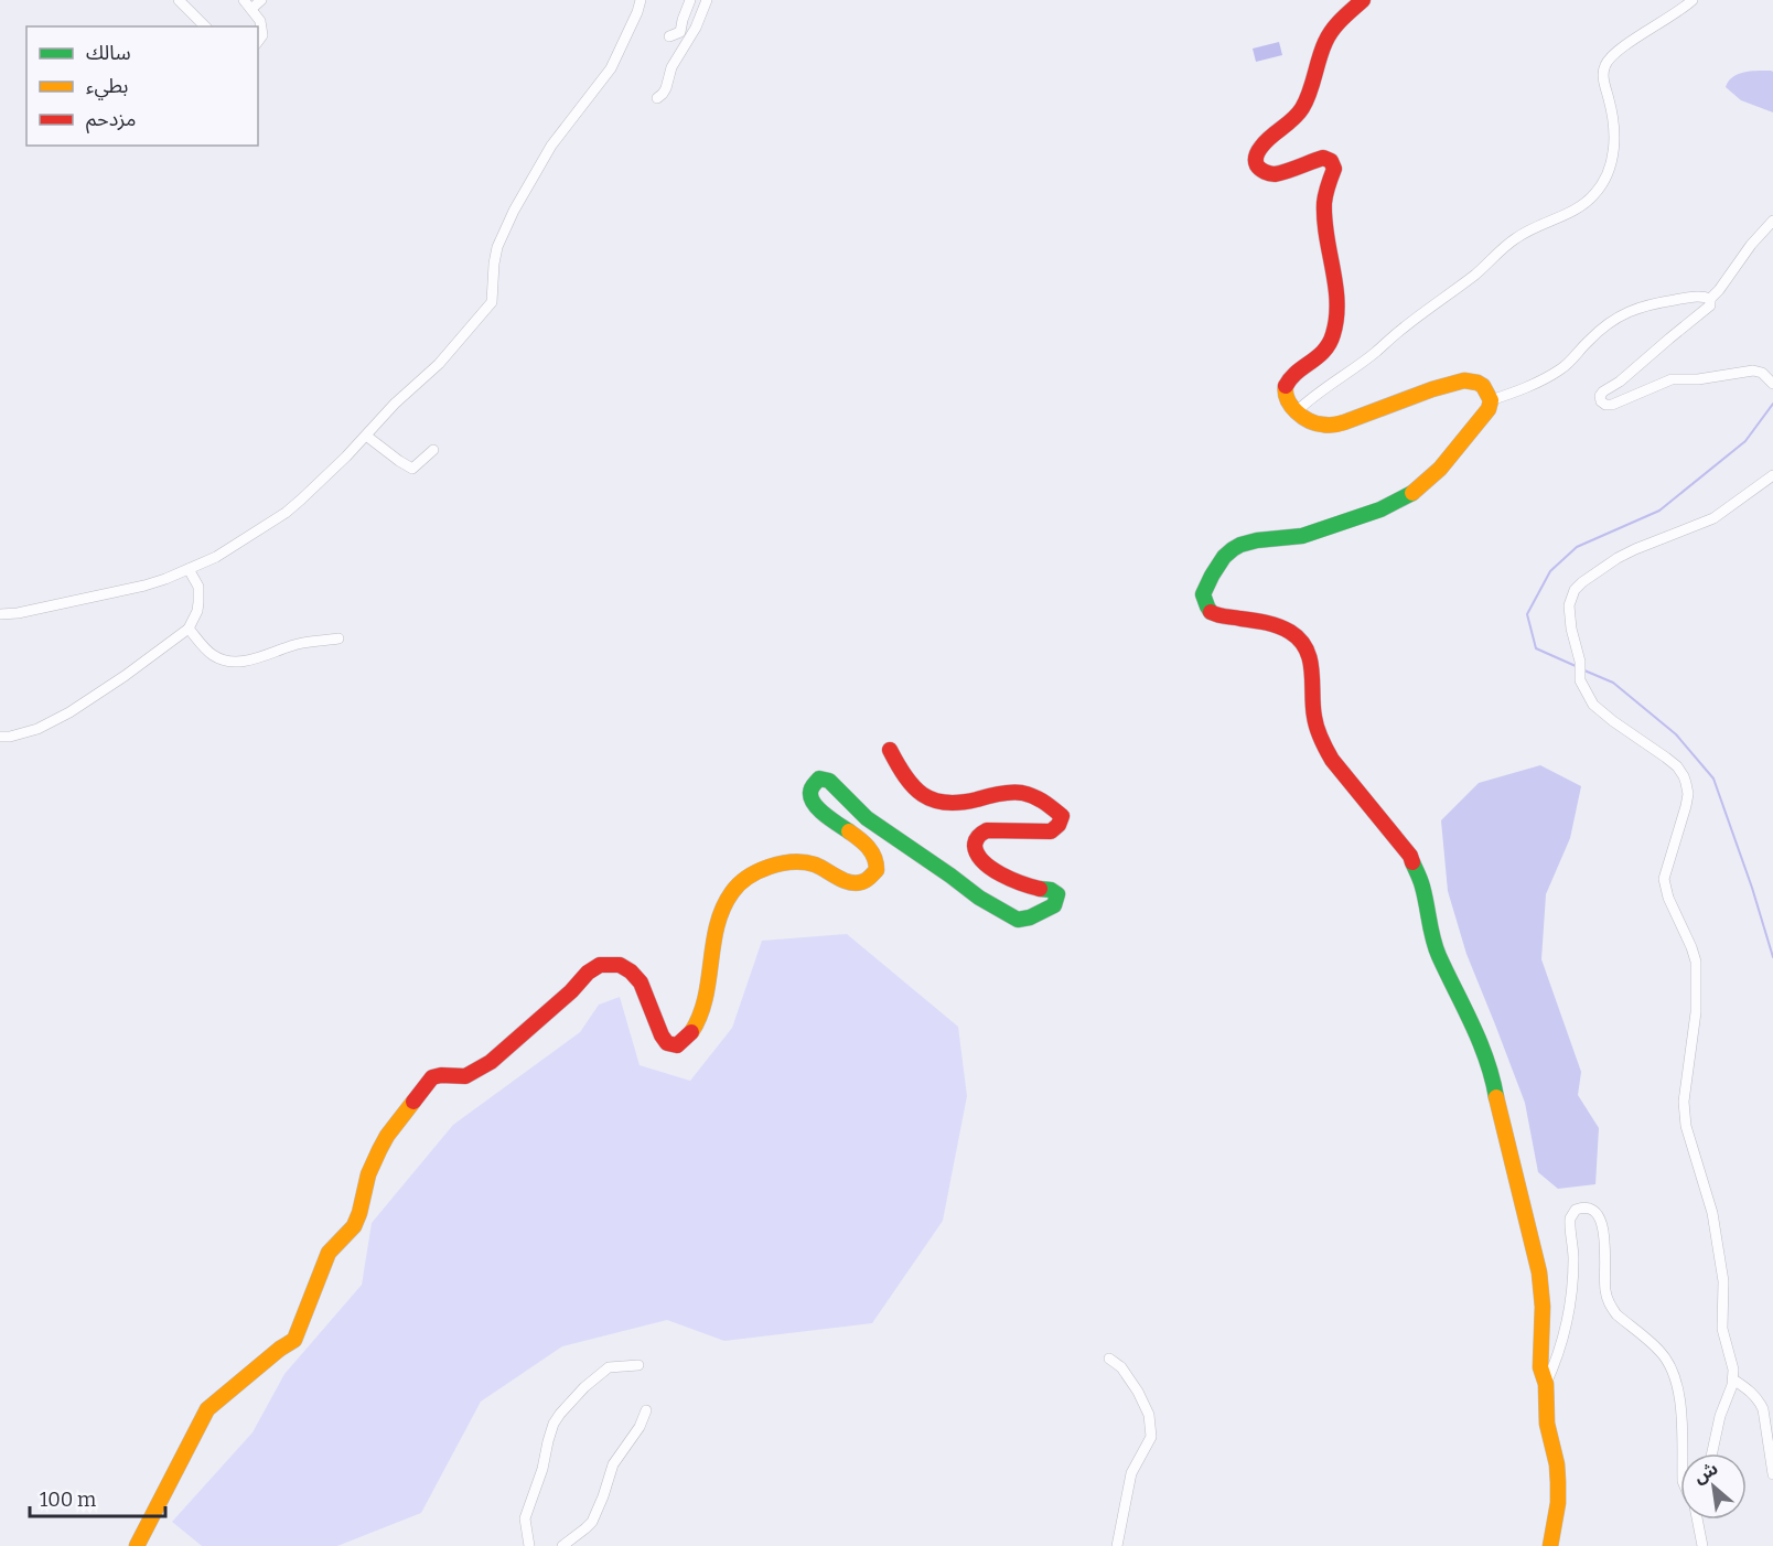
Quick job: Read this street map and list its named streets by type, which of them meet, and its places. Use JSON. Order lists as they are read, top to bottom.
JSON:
{
  "legend": ["سالك", "بطيء", "مزدحم"],
  "scale_bar": "100 m",
  "north": "top left"
}
